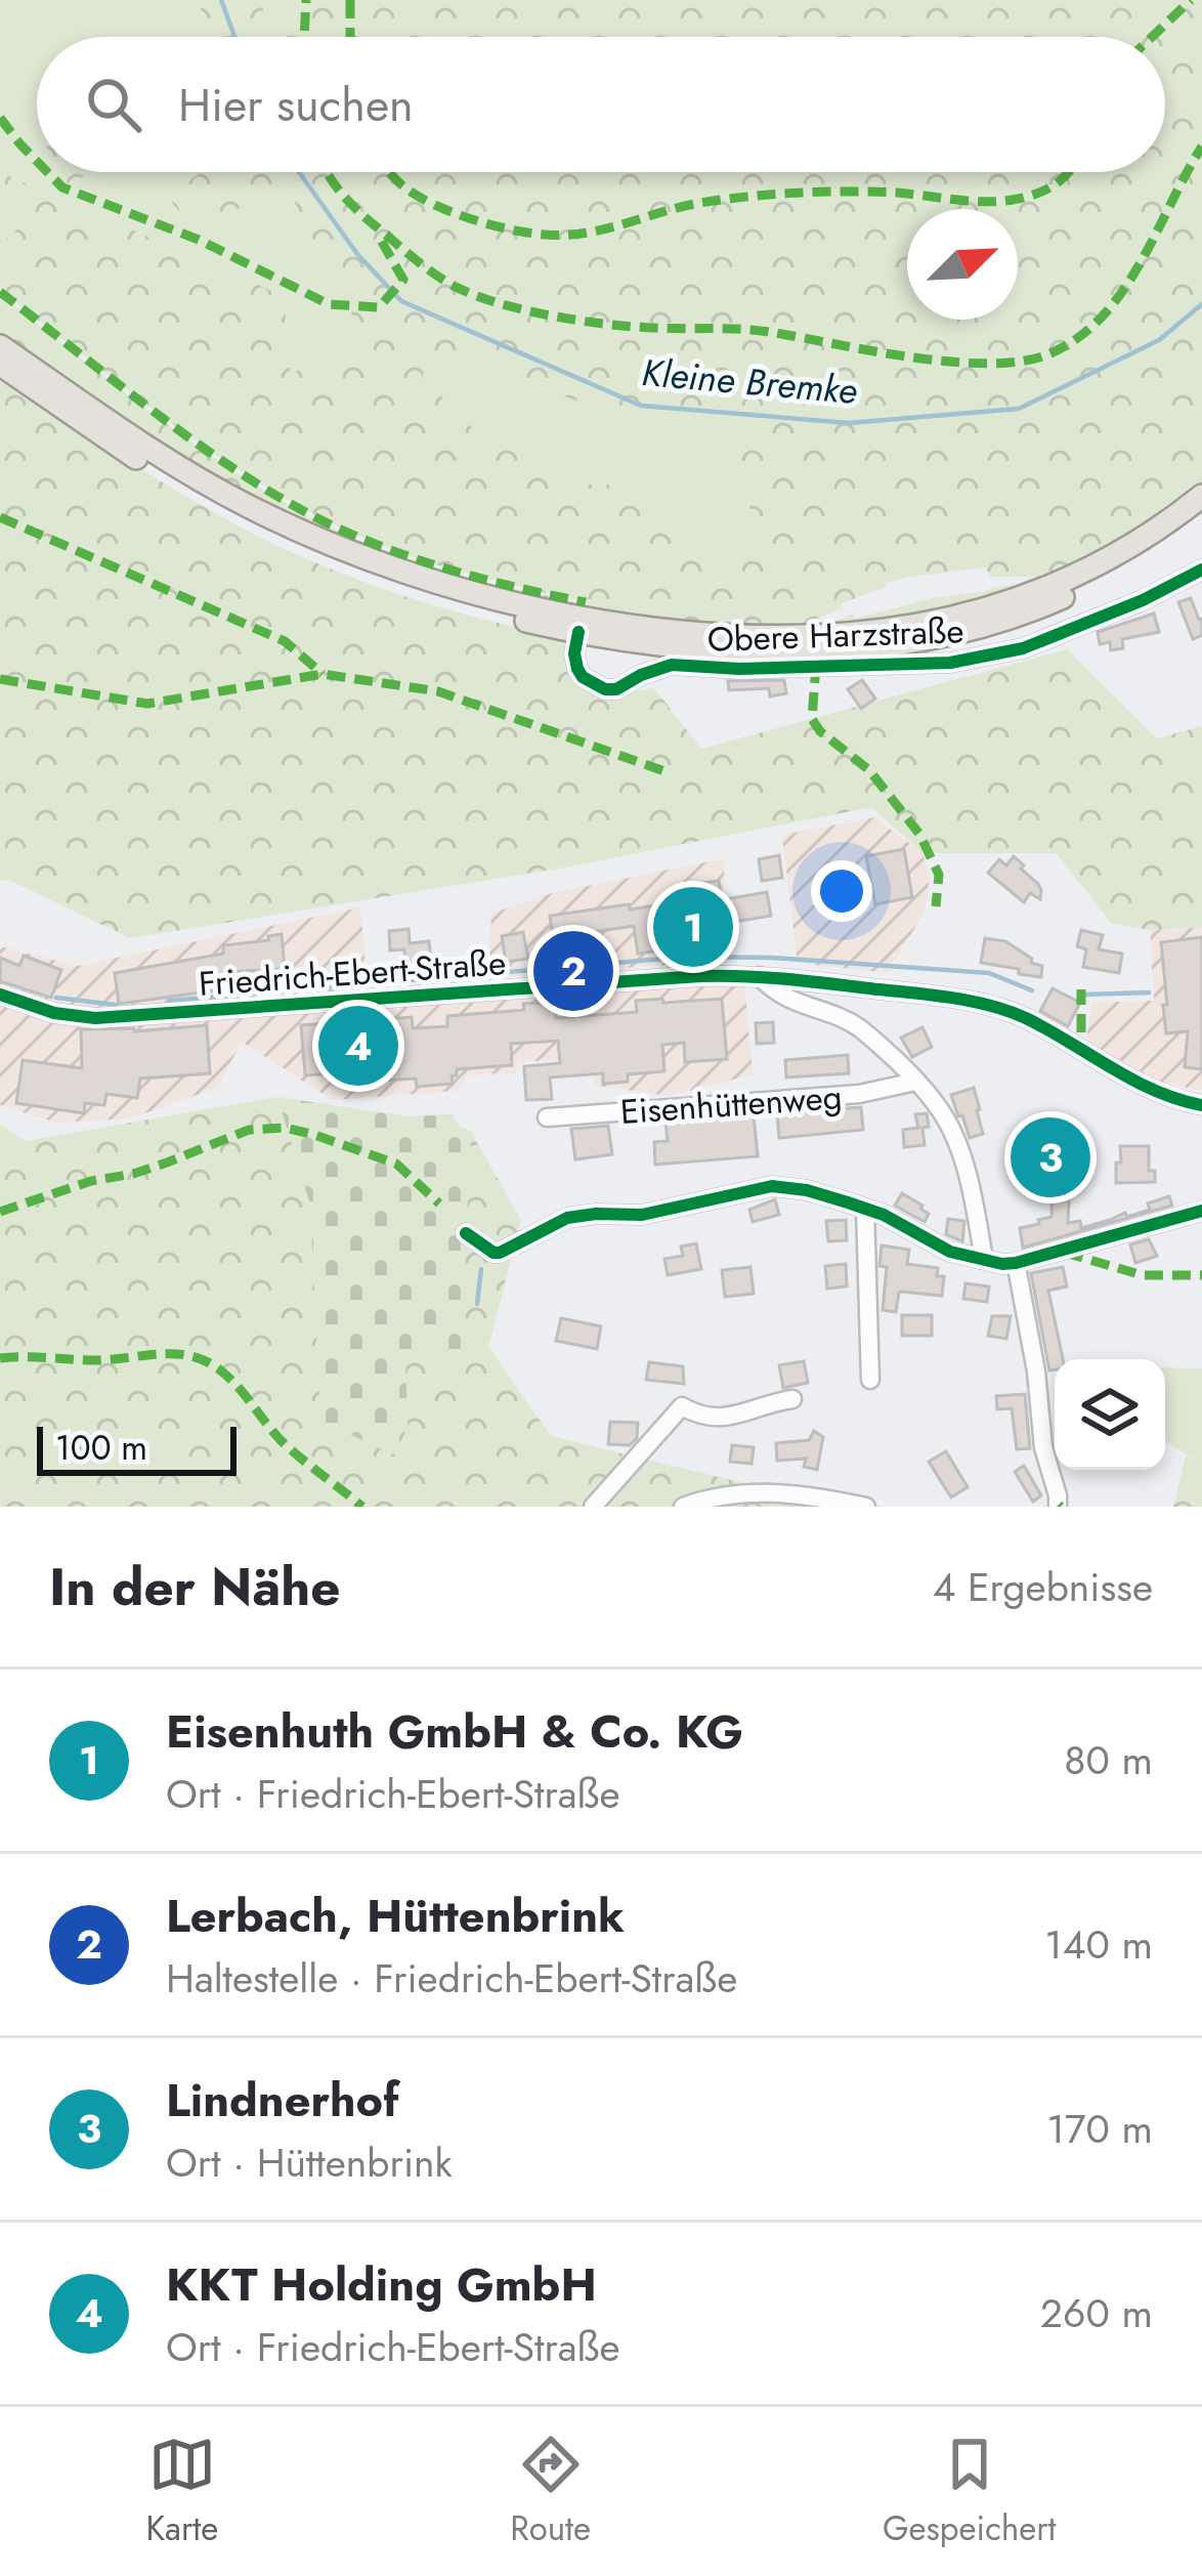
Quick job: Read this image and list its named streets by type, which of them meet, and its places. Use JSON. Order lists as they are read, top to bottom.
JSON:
{
  "streets": {
    "street": ["Obere Harzstraße", "Friedrich-Ebert-Straße", "Eisenhüttenweg"]
  },
  "water": ["Kleine Bremke"],
  "scale_bar": "100 m",
  "north": "top right",
  "page": {
    "search": "Hier suchen",
    "pins": [
      "1",
      "2",
      "4",
      "3"
    ],
    "scale": "100 m",
    "heading": ["In der Nähe", "4 Ergebnisse"],
    "list": [
      {
        "mark": "1",
        "name": "Eisenhuth GmbH & Co. KG",
        "note": "Ort · Friedrich-Ebert-Straße",
        "value": "80 m"
      },
      {
        "mark": "2",
        "name": "Lerbach, Hüttenbrink",
        "note": "Haltestelle · Friedrich-Ebert-Straße",
        "value": "140 m"
      },
      {
        "mark": "3",
        "name": "Lindnerhof",
        "note": "Ort · Hüttenbrink",
        "value": "170 m"
      },
      {
        "mark": "4",
        "name": "KKT Holding GmbH",
        "note": "Ort · Friedrich-Ebert-Straße",
        "value": "260 m"
      }
    ],
    "nav": ["Karte", "Route", "Gespeichert"]
  }
}
